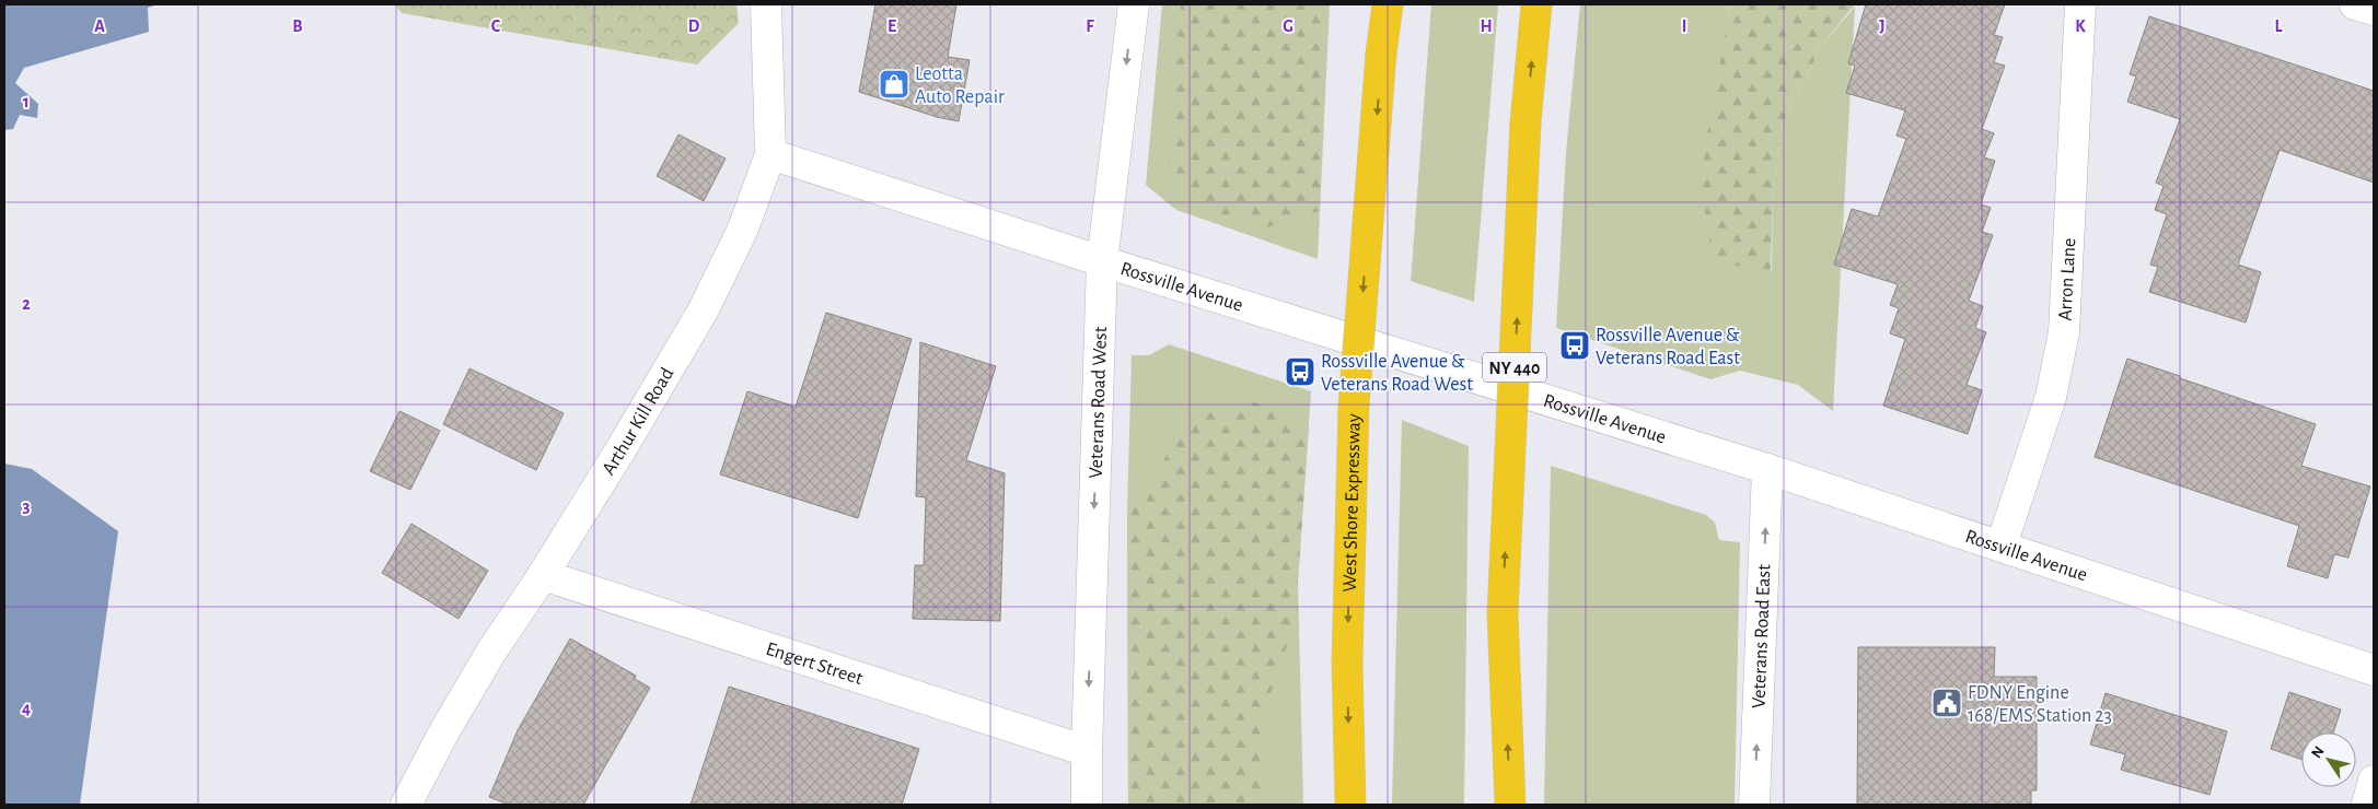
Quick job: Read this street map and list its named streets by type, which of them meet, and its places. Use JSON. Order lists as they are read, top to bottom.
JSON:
{
  "streets": {
    "highway": ["NY 440", "West Shore Expressway"],
    "street": [
      "Arron Lane",
      "Rossville Avenue",
      "Veterans Road West",
      "Arthur Kill Road",
      "Veterans Road East",
      "Engert Street"
    ]
  },
  "crossings": [
    ["Arron Lane", "Rossville Avenue"],
    ["Rossville Avenue", "Veterans Road West"],
    ["Rossville Avenue", "Arthur Kill Road"],
    ["Rossville Avenue", "Veterans Road East"],
    ["Veterans Road West", "Engert Street"],
    ["Arthur Kill Road", "Engert Street"]
  ],
  "one_way": ["Veterans Road West", "Veterans Road East"],
  "places": {
    "shop": ["Leotta Auto Repair"],
    "bus stop": ["Rossville Avenue & Veterans Road East", "Rossville Avenue & Veterans Road West"],
    "public building": ["FDNY Engine 168/EMS Station 23"]
  },
  "north": "top left",
  "grid": {
    "columns": [
      "A",
      "B",
      "C",
      "D",
      "E",
      "F",
      "G",
      "H",
      "I",
      "J",
      "K",
      "L"
    ],
    "rows": [
      "1",
      "2",
      "3",
      "4"
    ]
  }
}
